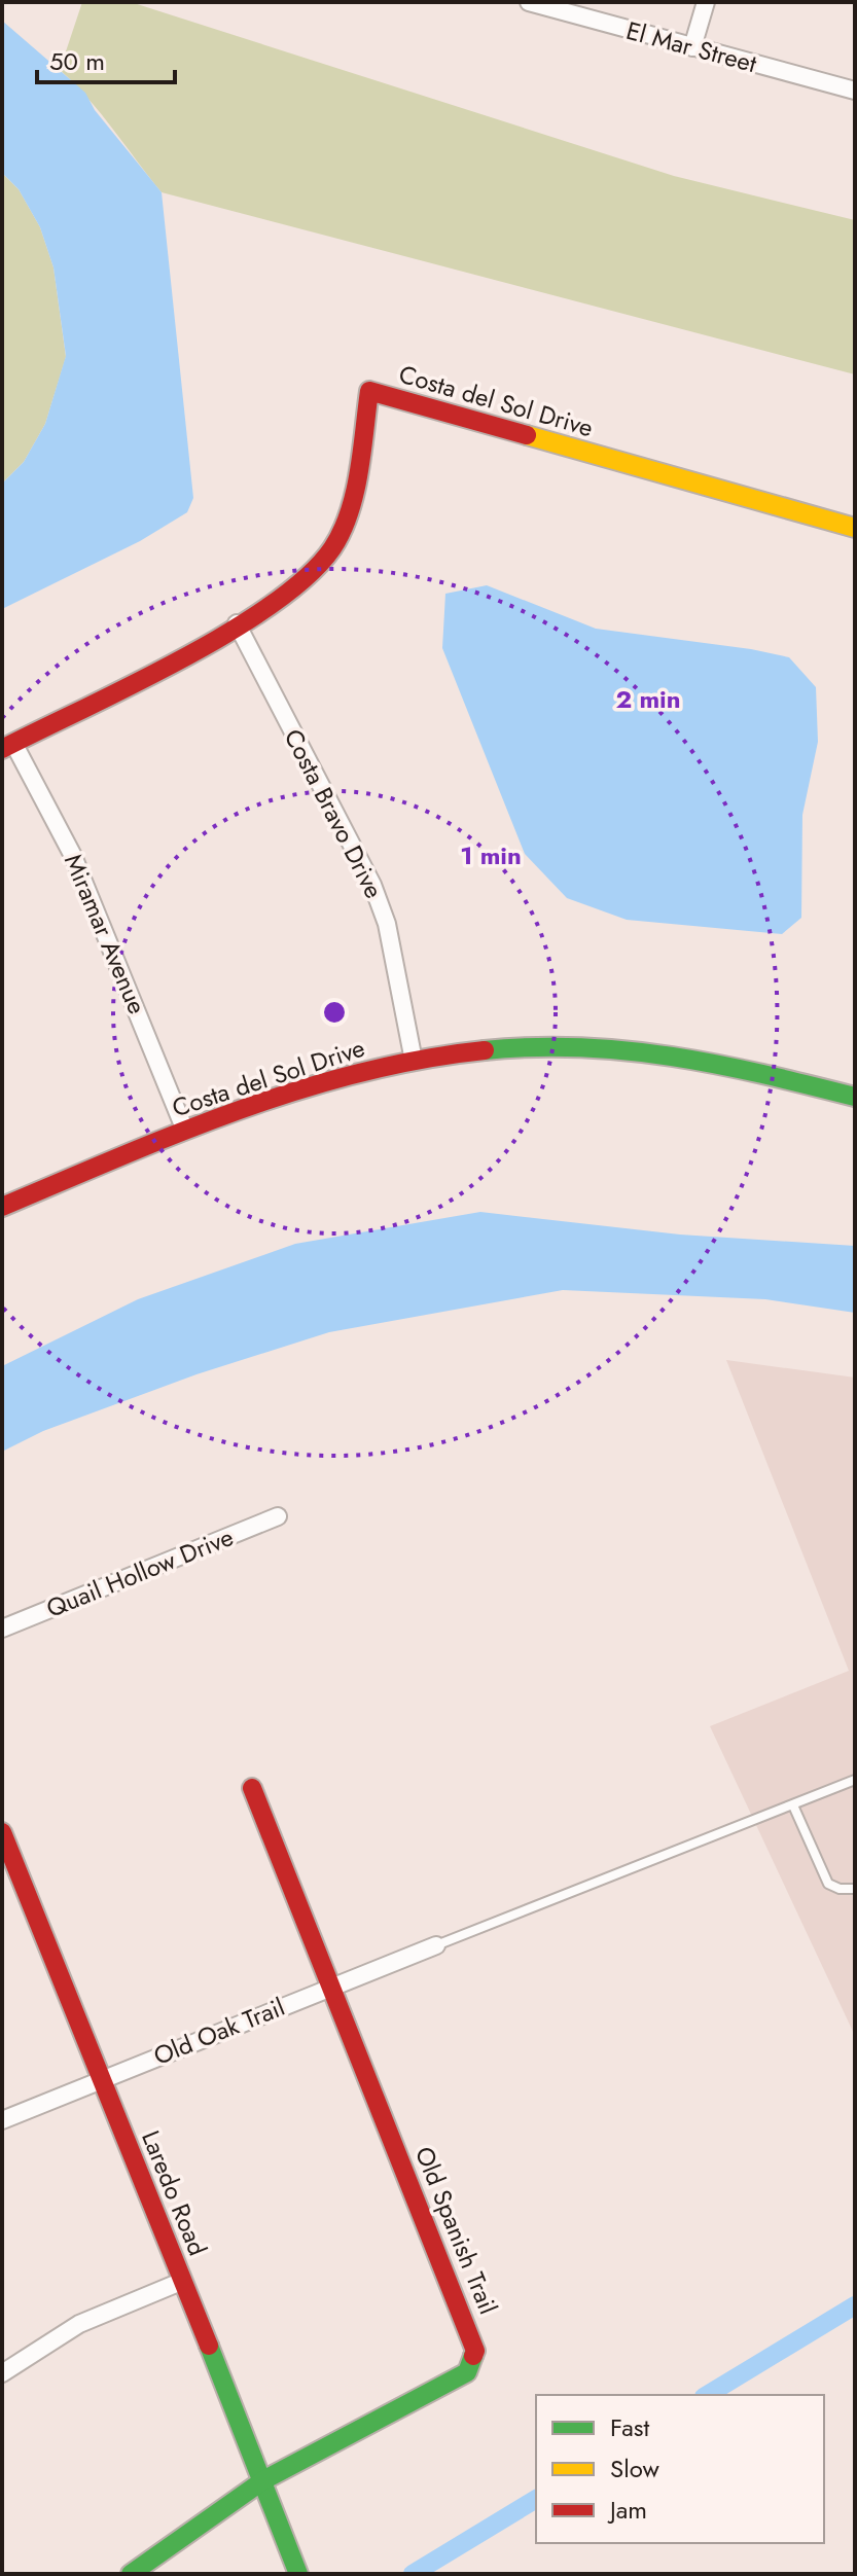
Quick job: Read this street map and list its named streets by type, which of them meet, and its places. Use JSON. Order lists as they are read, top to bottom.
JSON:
{
  "streets": {
    "street": [
      "El Mar Street",
      "Costa del Sol Drive",
      "Costa Bravo Drive",
      "Miramar Avenue",
      "Quail Hollow Drive",
      "Old Oak Trail",
      "Laredo Road",
      "Old Spanish Trail"
    ]
  },
  "crossings": [
    ["Costa del Sol Drive", "Costa Bravo Drive"],
    ["Costa del Sol Drive", "Miramar Avenue"],
    ["Old Oak Trail", "Laredo Road"],
    ["Old Oak Trail", "Old Spanish Trail"],
    ["Laredo Road", "Old Spanish Trail"]
  ],
  "legend": ["Fast", "Slow", "Jam"],
  "scale_bar": "50 m",
  "rings": ["2 min", "1 min"]
}
